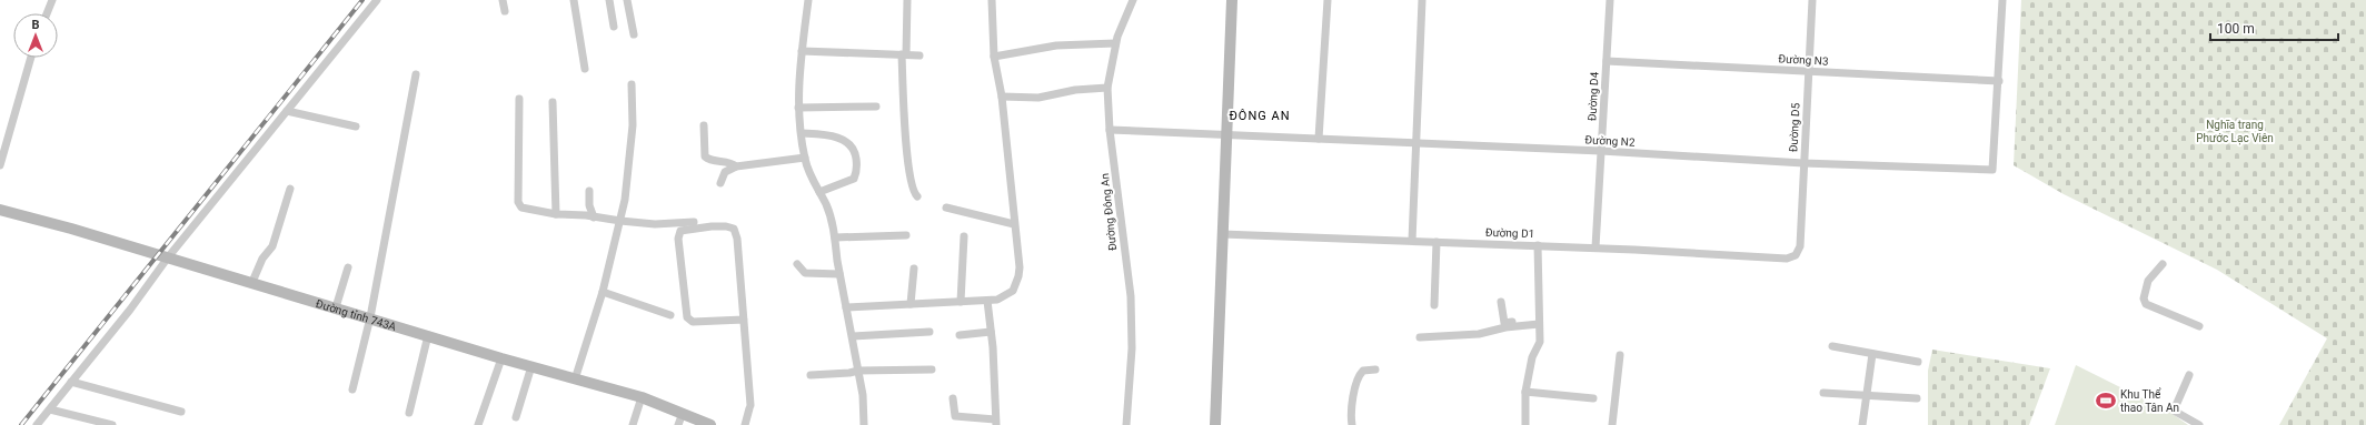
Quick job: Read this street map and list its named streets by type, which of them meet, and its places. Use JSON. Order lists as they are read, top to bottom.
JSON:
{
  "streets": {
    "main road": ["Đường tỉnh 743A"],
    "street": [
      "Đường N3",
      "Đường D4",
      "Đường D5",
      "Đường N2",
      "Đường Đông An",
      "Đường D1"
    ]
  },
  "crossings": [
    ["Đường N3", "Đường D4"],
    ["Đường N3", "Đường D5"],
    ["Đường N3", "Đường N2"],
    ["Đường D4", "Đường N2"],
    ["Đường D4", "Đường D1"],
    ["Đường D5", "Đường N2"],
    ["Đường D5", "Đường D1"],
    ["Đường N2", "Đường Đông An"]
  ],
  "districts": ["ĐÔNG AN"],
  "parks": ["Nghĩa trang Phước Lạc Viên"],
  "places": {
    "sports": ["Khu Thể thao Tân An"]
  },
  "scale_bar": "100 m",
  "north": "top"
}
